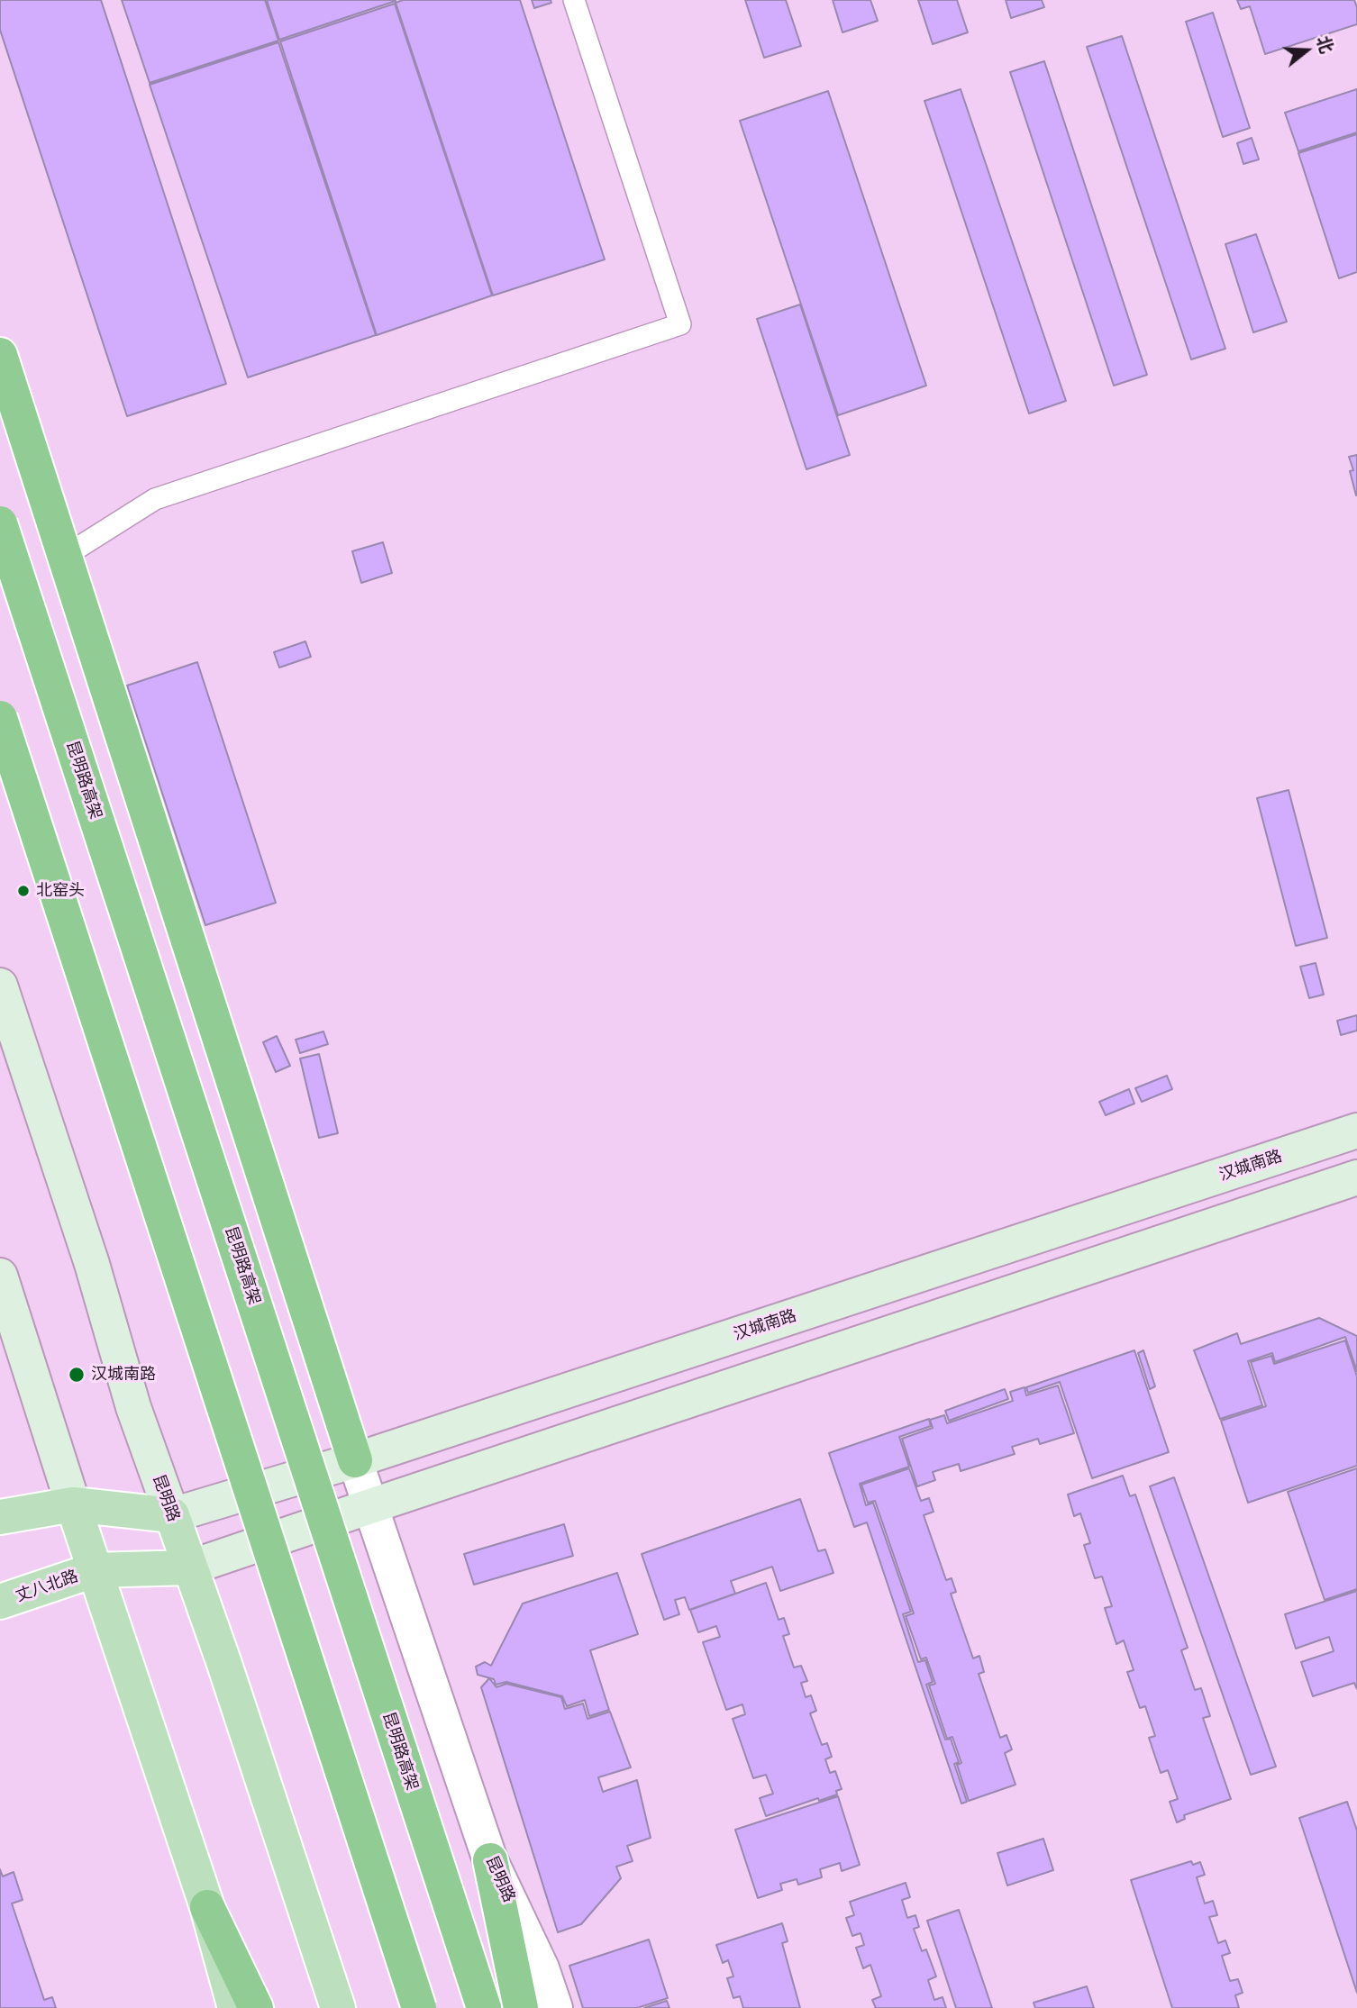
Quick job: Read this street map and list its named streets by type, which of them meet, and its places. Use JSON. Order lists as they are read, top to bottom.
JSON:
{
  "streets": {
    "highway": ["昆明路高架"],
    "main road": ["汉城南路", "昆明路", "丈八北路"]
  },
  "crossings": [
    ["汉城南路", "昆明路"],
    ["昆明路", "丈八北路"]
  ],
  "places": ["北窑头", "汉城南路"],
  "north": "right"
}
